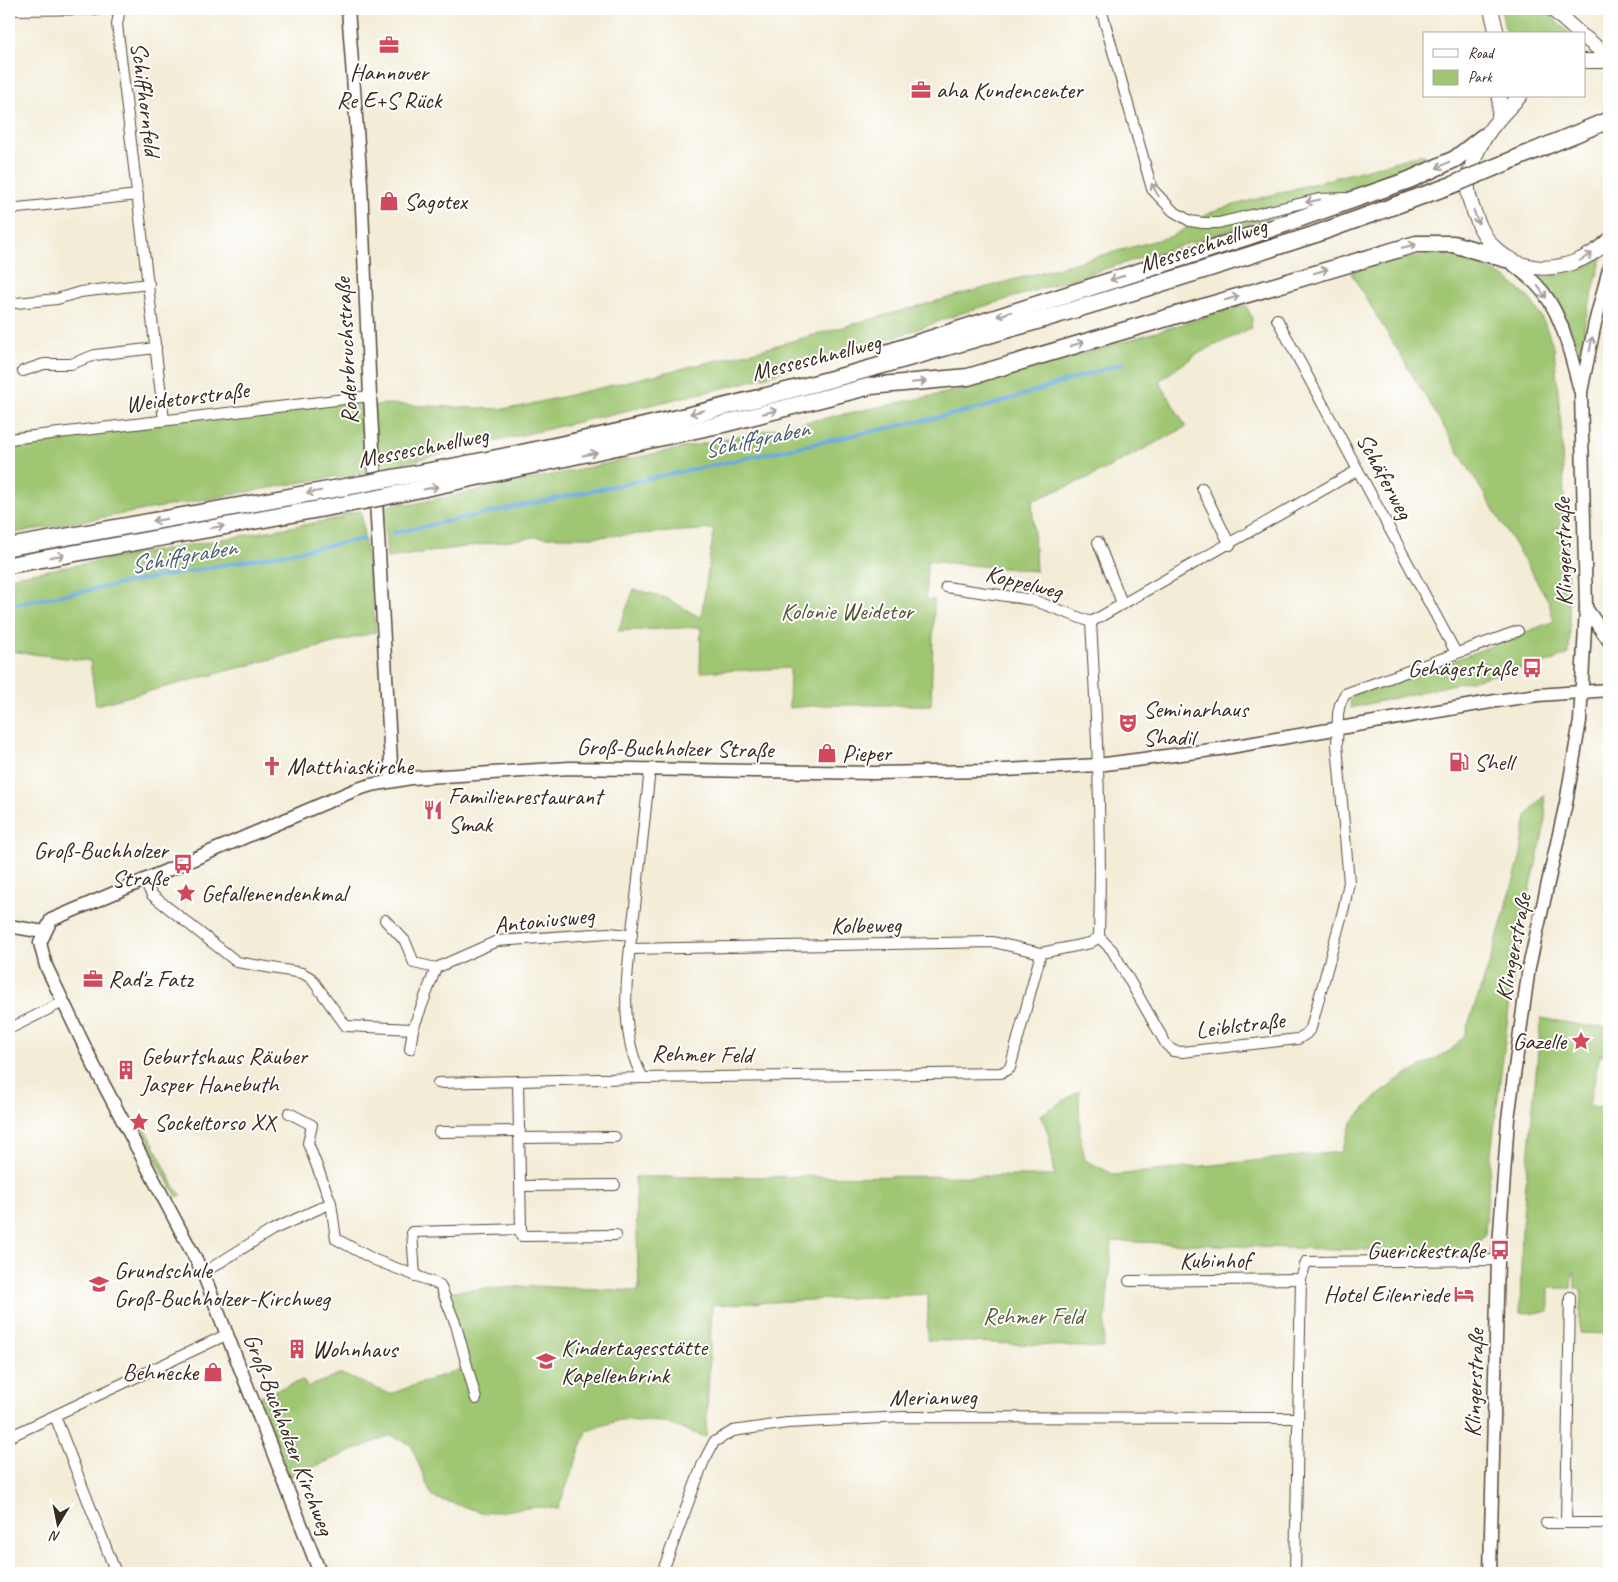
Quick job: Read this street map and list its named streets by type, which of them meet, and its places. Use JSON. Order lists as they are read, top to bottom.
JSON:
{
  "streets": {
    "highway": ["Messeschnellweg"],
    "street": [
      "Schiffhornfeld",
      "Roderbruchstraße",
      "Weidetorstraße",
      "Schäferweg",
      "Klingerstraße",
      "Koppelweg",
      "Groß-Buchholzer Straße",
      "Antoniusweg",
      "Kolbeweg",
      "Leiblstraße",
      "Rehmer Feld",
      "Kubinhof",
      "Merianweg",
      "Groß-Buchholzer Kirchweg"
    ]
  },
  "crossings": [
    ["Schiffhornfeld", "Weidetorstraße"],
    ["Roderbruchstraße", "Weidetorstraße"],
    ["Roderbruchstraße", "Groß-Buchholzer Straße"],
    ["Klingerstraße", "Groß-Buchholzer Straße"],
    ["Groß-Buchholzer Straße", "Leiblstraße"],
    ["Groß-Buchholzer Straße", "Rehmer Feld"],
    ["Groß-Buchholzer Straße", "Groß-Buchholzer Kirchweg"],
    ["Antoniusweg", "Rehmer Feld"],
    ["Kolbeweg", "Leiblstraße"],
    ["Kolbeweg", "Rehmer Feld"]
  ],
  "water": ["Schiffgraben"],
  "parks": ["Kolonie Weidetor", "Rehmer Feld"],
  "places": {
    "office": ["Hannover Re E+S Rück", "aha Kundencenter", "Rad'z Fatz"],
    "shop": ["Sagotex", "Pieper", "Behnecke"],
    "bus stop": ["Gehägestraße", "Groß-Buchholzer Straße", "Guerickestraße"],
    "theatre": ["Seminarhaus Shadil"],
    "fuel station": ["Shell"],
    "church": ["Matthiaskirche"],
    "restaurant": ["Familienrestaurant Smak"],
    "place": ["Gefallenendenkmal", "Gazelle", "Sockeltorso XX"],
    "building": ["Geburtshaus Räuber Jasper Hanebuth", "Wohnhaus"],
    "school or university": ["Grundschule Groß-Buchholzer-Kirchweg", "Kindertagesstätte Kapellenbrink"],
    "hotel": ["Hotel Eilenriede"]
  },
  "legend": ["Road", "Park"],
  "north": "bottom"
}
